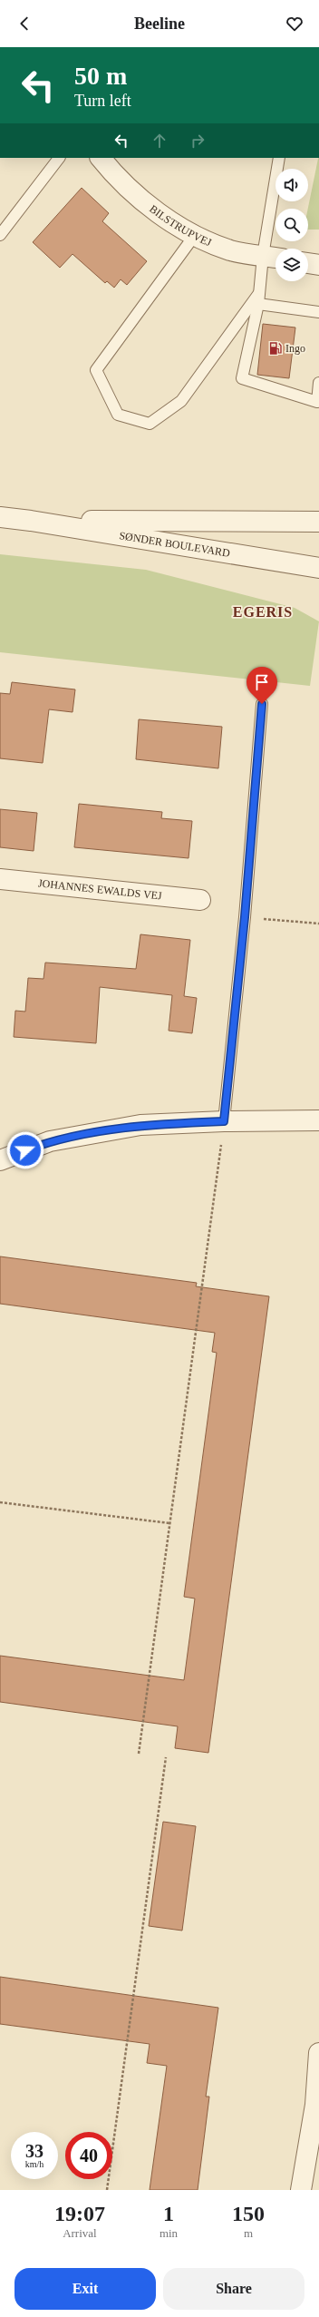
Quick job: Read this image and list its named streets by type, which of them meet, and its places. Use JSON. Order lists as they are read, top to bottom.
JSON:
{
  "streets": {
    "street": ["BILSTRUPVEJ", "SØNDER BOULEVARD", "JOHANNES EWALDS VEJ"]
  },
  "districts": ["EGERIS"],
  "places": {
    "fuel station": ["Ingo"]
  },
  "page": {
    "header": "Beeline",
    "turn": ["50 m", "Turn left"],
    "speed": "33 km/h",
    "limit": "40",
    "eta": [
      "19:07",
      "Arrival",
      "1",
      "min",
      "150",
      "m"
    ],
    "buttons": ["Exit", "Share"]
  }
}
